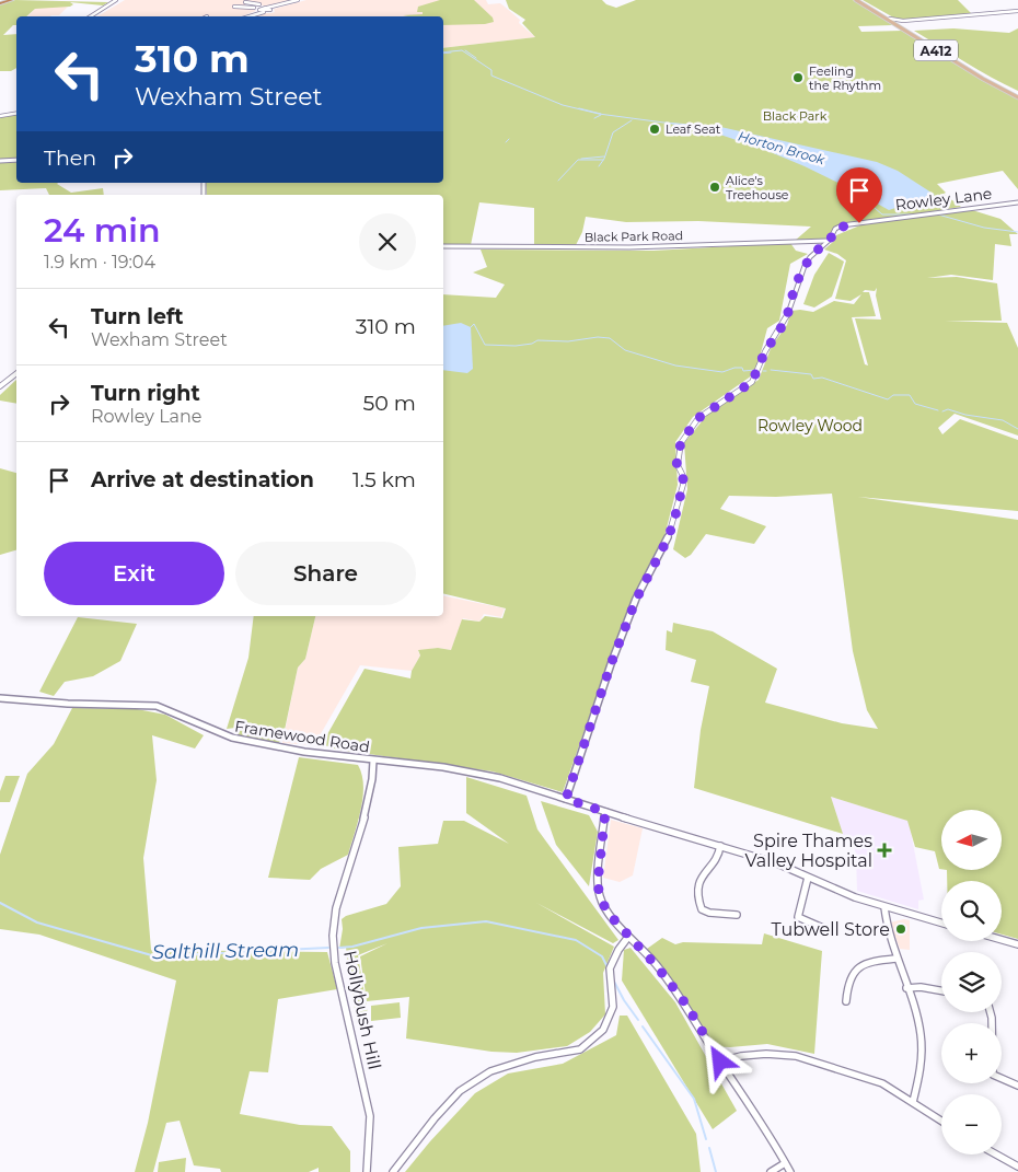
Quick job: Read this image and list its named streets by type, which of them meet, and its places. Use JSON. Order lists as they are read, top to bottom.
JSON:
{
  "streets": {
    "main road": ["A412"],
    "street": [
      "Rowley Lane",
      "Black Park Road",
      "Framewood Road",
      "Hollybush Hill"
    ]
  },
  "crossings": [
    ["Rowley Lane", "Black Park Road"],
    ["Rowley Lane", "Framewood Road"],
    ["Framewood Road", "Hollybush Hill"]
  ],
  "water": ["Horton Brook", "Salthill Stream"],
  "parks": ["Black Park", "Rowley Wood"],
  "places": {
    "other": [
      "Feeling the Rhythm",
      "Leaf Seat",
      "Alice's Treehouse",
      "Tubwell Store"
    ],
    "health": ["Spire Thames Valley Hospital"]
  },
  "north": "left",
  "page": {
    "turn": ["310 m", "Wexham Street"],
    "then": "Then",
    "heading": ["24 min", "1.9 km · 19:04"],
    "list": [
      {
        "name": "Turn left",
        "note": "Wexham Street",
        "value": "310 m"
      },
      {
        "name": "Turn right",
        "note": "Rowley Lane",
        "value": "50 m"
      },
      {
        "name": "Arrive at destination",
        "value": "1.5 km"
      }
    ],
    "buttons": ["Exit", "Share"],
    "map_buttons": ["+", "−"]
  }
}
